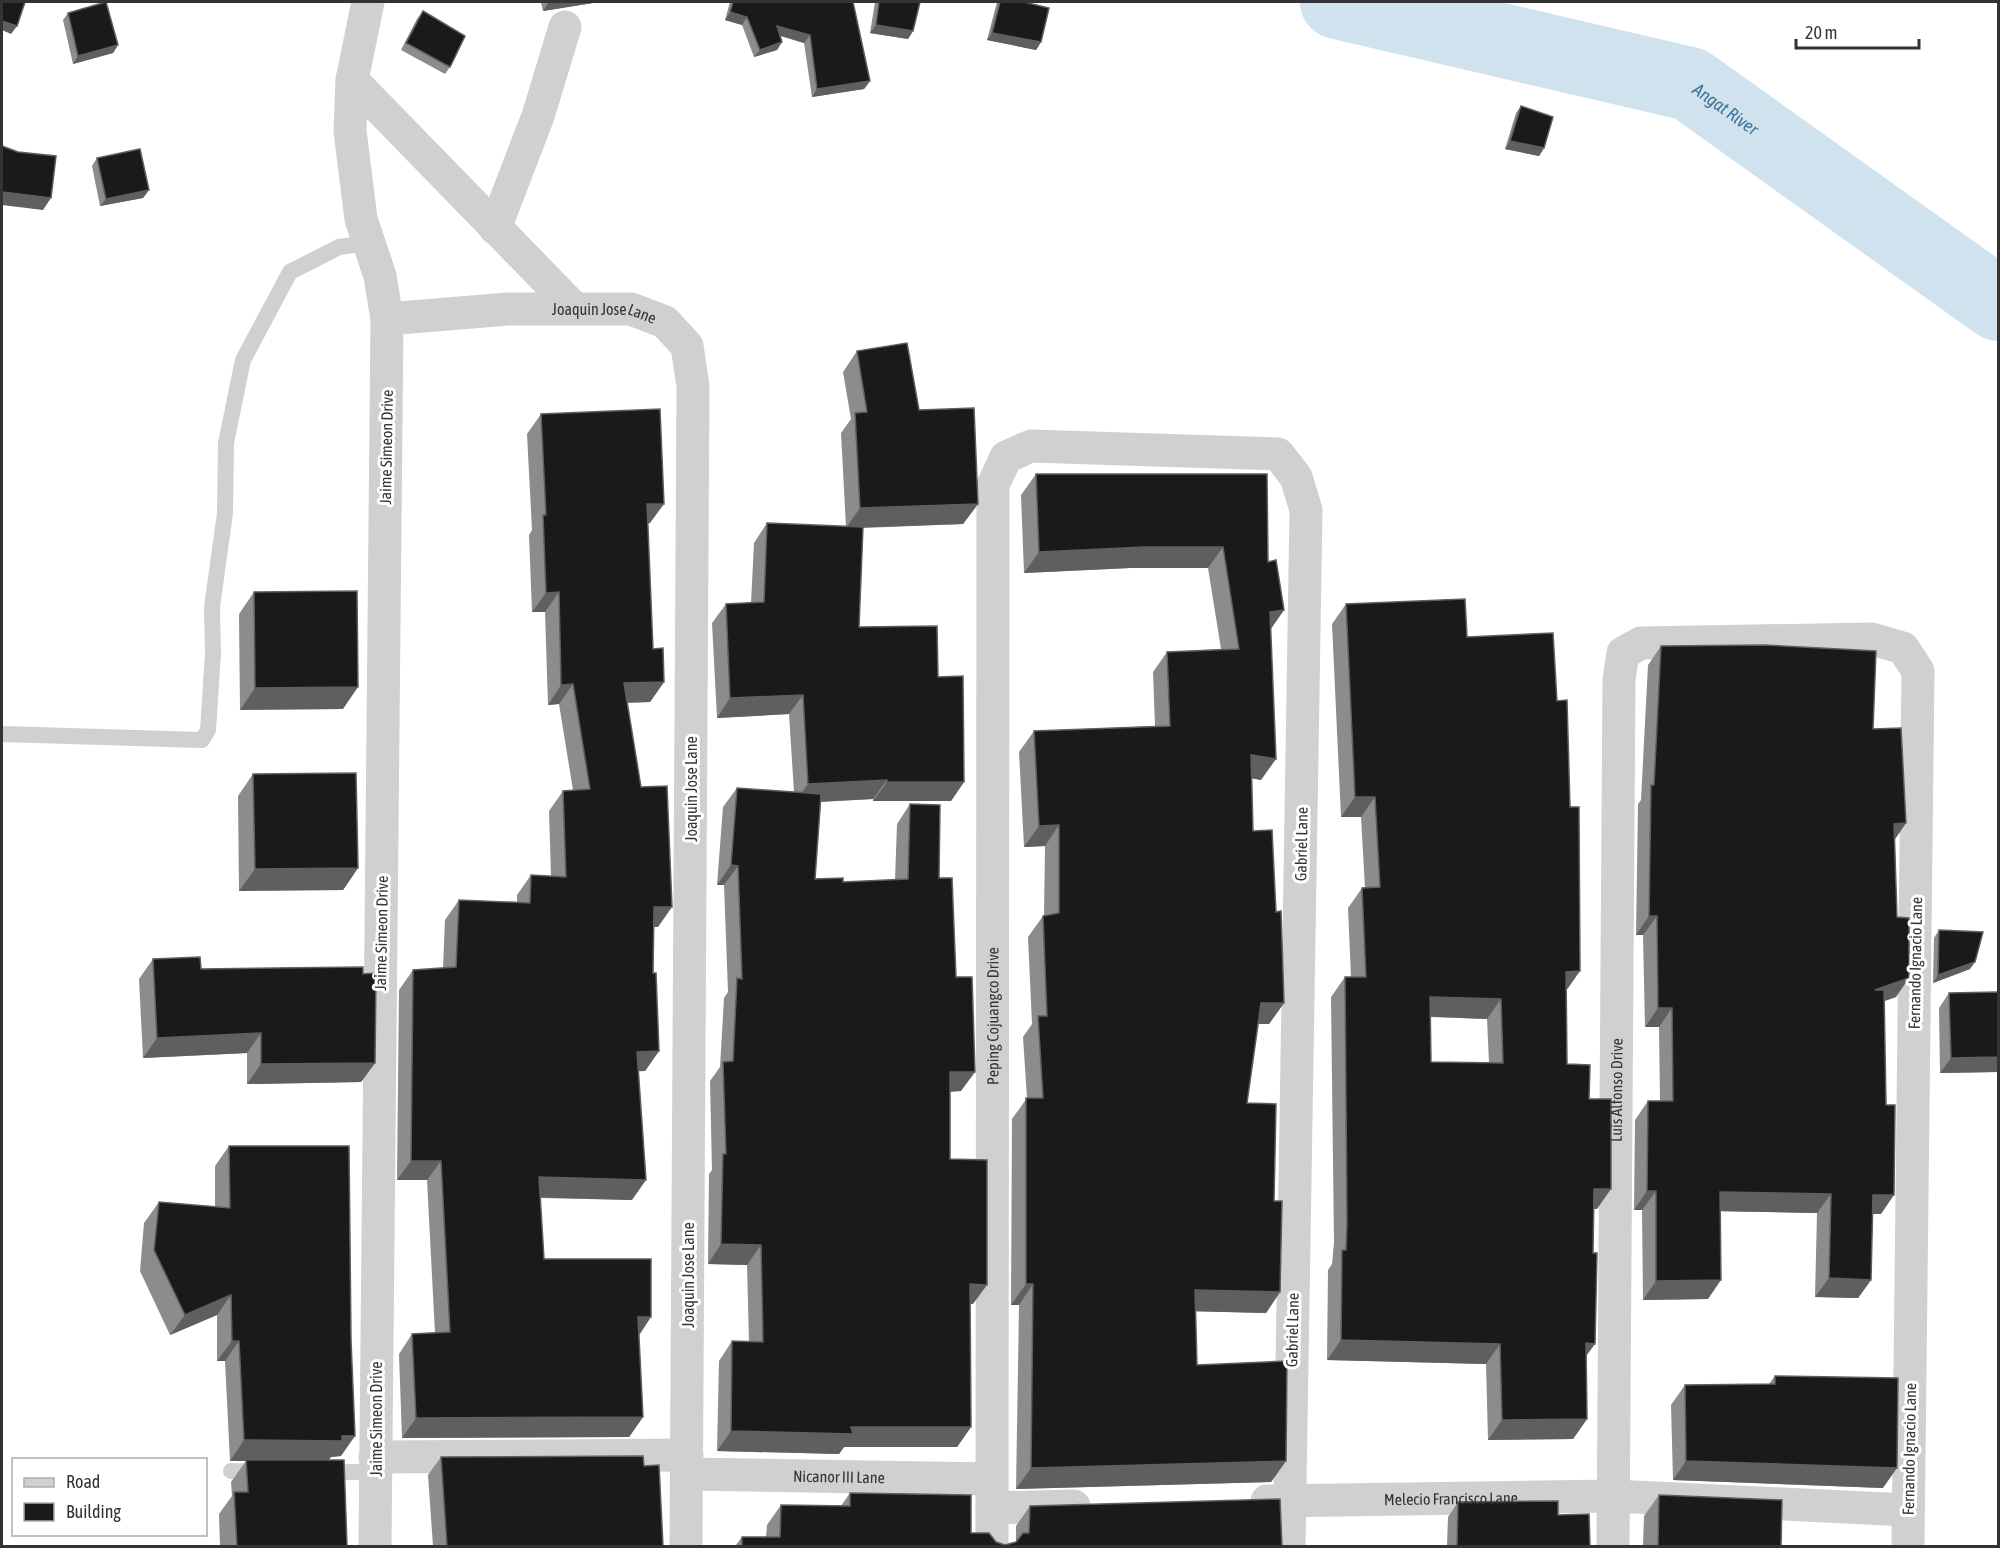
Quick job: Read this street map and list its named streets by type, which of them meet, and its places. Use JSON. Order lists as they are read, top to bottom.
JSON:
{
  "streets": {
    "street": [
      "Joaquin Jose Lane",
      "Jaime Simeon Drive",
      "Gabriel Lane",
      "Fernando Ignacio Lane",
      "Peping Cojuangco Drive",
      "Luis Alfonso Drive",
      "Nicanor III Lane",
      "Melecio Francisco Lane"
    ]
  },
  "crossings": [
    ["Joaquin Jose Lane", "Jaime Simeon Drive"],
    ["Joaquin Jose Lane", "Nicanor III Lane"],
    ["Jaime Simeon Drive", "Nicanor III Lane"],
    ["Gabriel Lane", "Peping Cojuangco Drive"],
    ["Gabriel Lane", "Melecio Francisco Lane"],
    ["Fernando Ignacio Lane", "Luis Alfonso Drive"],
    ["Fernando Ignacio Lane", "Melecio Francisco Lane"],
    ["Peping Cojuangco Drive", "Nicanor III Lane"],
    ["Luis Alfonso Drive", "Melecio Francisco Lane"]
  ],
  "water": ["Angat River"],
  "legend": ["Road", "Building"],
  "scale_bar": "20 m"
}
